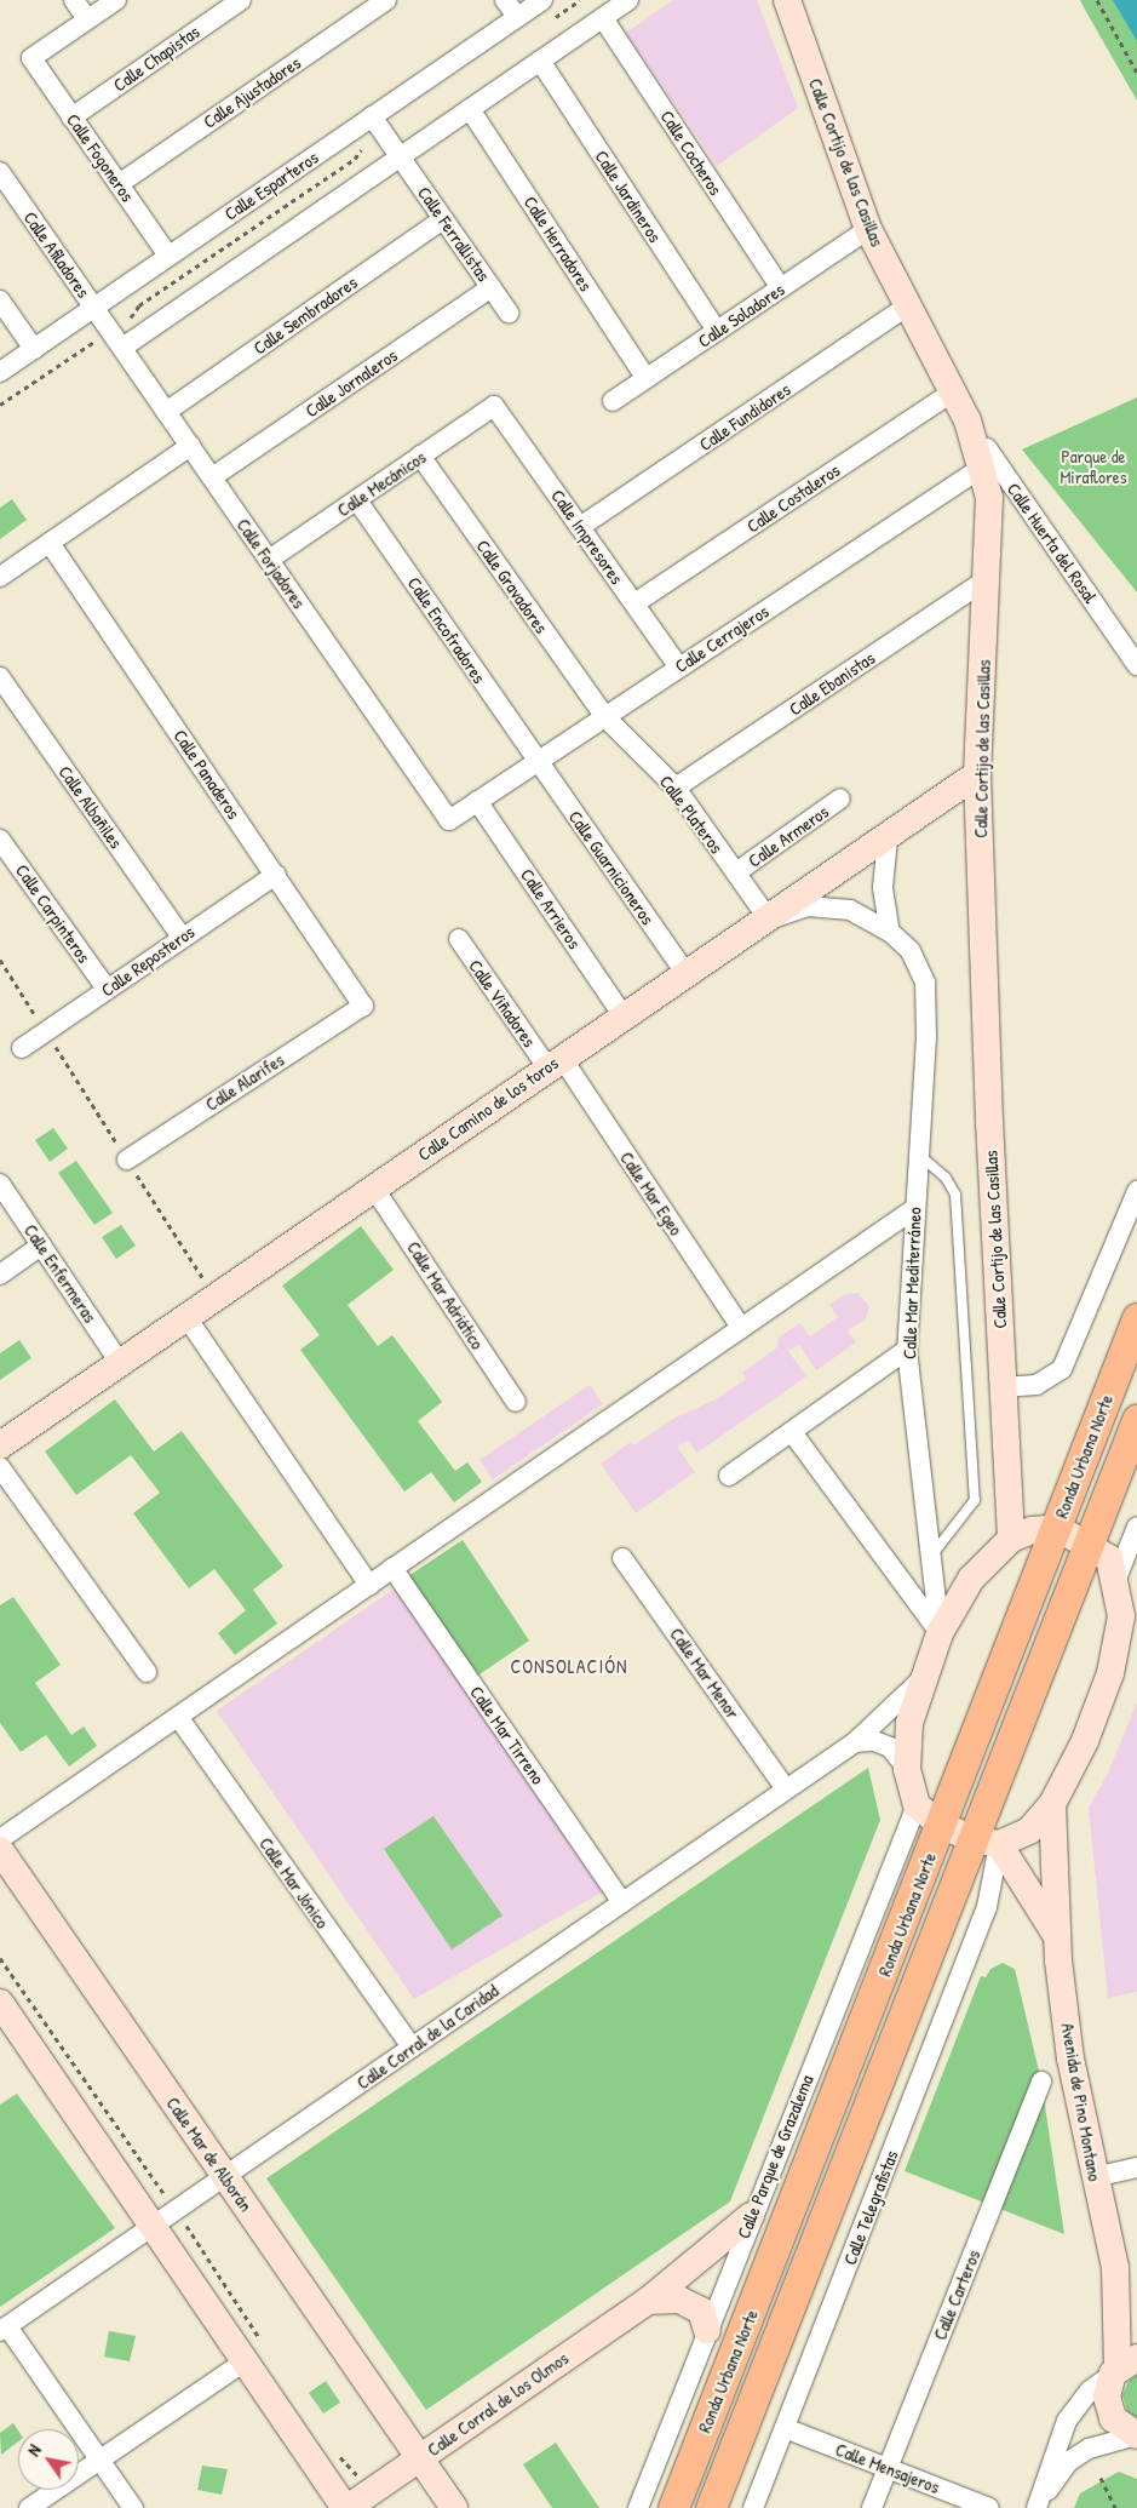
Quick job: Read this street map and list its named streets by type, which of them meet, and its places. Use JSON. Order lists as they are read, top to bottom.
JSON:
{
  "streets": {
    "main road": ["Ronda Urbana Norte"],
    "street": [
      "Calle Chapistas",
      "Calle Ajustadores",
      "Calle Cocheros",
      "Calle Fogoneros",
      "Calle Cortijo de las Casillas",
      "Calle Esparteros",
      "Calle Jardineros",
      "Calle Ferrallistas",
      "Calle Herradores",
      "Calle Afiladores",
      "Calle Sembradores",
      "Calle Soladores",
      "Calle Jornaleros",
      "Calle Fundidores",
      "Calle Mecánicos",
      "Calle Costaleros",
      "Calle Impresores",
      "Calle Huerta del Rosal",
      "Calle Forjadores",
      "Calle Gravadores",
      "Calle Encofradores",
      "Calle Cerrajeros",
      "Calle Ebanistas",
      "Calle Panaderos",
      "Calle Albañiles",
      "Calle Plateros",
      "Calle Armeros",
      "Calle Guarnicioneros",
      "Calle Arrieros",
      "Calle Carpinteros",
      "Calle Reposteros",
      "Calle Viñadores",
      "Calle Alarifes",
      "Calle Camino de los toros",
      "Calle Mar Egeo",
      "Calle Enfermeras",
      "Calle Mar Mediterráneo",
      "Calle Mar Adriático",
      "Calle Mar Menor",
      "Calle Mar Tirreno",
      "Calle Mar Jónico",
      "Calle Corral de la Caridad",
      "Avenida de Pino Montano",
      "Calle Mar de Alborán",
      "Calle Parque de Grazalema",
      "Calle Telegrafistas",
      "Calle Carteros",
      "Calle Corral de los Olmos",
      "Calle Mensajeros"
    ]
  },
  "crossings": [
    ["Calle Chapistas", "Calle Fogoneros"],
    ["Calle Ajustadores", "Calle Fogoneros"],
    ["Calle Cocheros", "Calle Soladores"],
    ["Calle Fogoneros", "Calle Esparteros"],
    ["Calle Cortijo de las Casillas", "Calle Soladores"],
    ["Calle Cortijo de las Casillas", "Calle Fundidores"],
    ["Calle Cortijo de las Casillas", "Calle Costaleros"],
    ["Calle Cortijo de las Casillas", "Calle Huerta del Rosal"],
    ["Calle Cortijo de las Casillas", "Calle Cerrajeros"],
    ["Calle Cortijo de las Casillas", "Calle Ebanistas"],
    ["Calle Cortijo de las Casillas", "Calle Camino de los toros"],
    ["Calle Esparteros", "Calle Ferrallistas"],
    ["Calle Esparteros", "Calle Afiladores"],
    ["Calle Esparteros", "Calle Forjadores"],
    ["Calle Jardineros", "Calle Soladores"],
    ["Calle Ferrallistas", "Calle Sembradores"],
    ["Calle Ferrallistas", "Calle Jornaleros"],
    ["Calle Herradores", "Calle Soladores"],
    ["Calle Afiladores", "Calle Forjadores"],
    ["Calle Sembradores", "Calle Forjadores"],
    ["Calle Jornaleros", "Calle Forjadores"],
    ["Calle Fundidores", "Calle Impresores"],
    ["Calle Mecánicos", "Calle Impresores"],
    ["Calle Mecánicos", "Calle Forjadores"],
    ["Calle Mecánicos", "Calle Gravadores"],
    ["Calle Mecánicos", "Calle Encofradores"],
    ["Calle Costaleros", "Calle Impresores"],
    ["Calle Impresores", "Calle Cerrajeros"],
    ["Calle Huerta del Rosal", "Calle Cerrajeros"],
    ["Calle Forjadores", "Calle Cerrajeros"],
    ["Calle Gravadores", "Calle Cerrajeros"],
    ["Calle Gravadores", "Calle Plateros"],
    ["Calle Encofradores", "Calle Cerrajeros"],
    ["Calle Encofradores", "Calle Guarnicioneros"],
    ["Calle Cerrajeros", "Calle Plateros"],
    ["Calle Cerrajeros", "Calle Guarnicioneros"],
    ["Calle Cerrajeros", "Calle Arrieros"],
    ["Calle Ebanistas", "Calle Plateros"],
    ["Calle Panaderos", "Calle Reposteros"],
    ["Calle Panaderos", "Calle Alarifes"],
    ["Calle Albañiles", "Calle Reposteros"],
    ["Calle Plateros", "Calle Armeros"],
    ["Calle Plateros", "Calle Camino de los toros"],
    ["Calle Plateros", "Calle Mar Mediterráneo"],
    ["Calle Guarnicioneros", "Calle Camino de los toros"],
    ["Calle Arrieros", "Calle Camino de los toros"],
    ["Calle Carpinteros", "Calle Reposteros"],
    ["Calle Viñadores", "Calle Camino de los toros"],
    ["Calle Viñadores", "Calle Mar Egeo"],
    ["Calle Camino de los toros", "Calle Mar Egeo"],
    ["Calle Camino de los toros", "Calle Enfermeras"],
    ["Calle Camino de los toros", "Calle Mar Mediterráneo"],
    ["Calle Camino de los toros", "Calle Mar Adriático"],
    ["Calle Mar Menor", "Calle Corral de la Caridad"],
    ["Calle Mar Tirreno", "Calle Corral de la Caridad"],
    ["Calle Mar Jónico", "Calle Corral de la Caridad"],
    ["Calle Corral de la Caridad", "Calle Mar de Alborán"],
    ["Calle Mar de Alborán", "Calle Corral de los Olmos"],
    ["Calle Parque de Grazalema", "Calle Corral de los Olmos"],
    ["Calle Telegrafistas", "Calle Mensajeros"],
    ["Calle Carteros", "Calle Mensajeros"]
  ],
  "districts": ["CONSOLACIÓN"],
  "parks": ["Parque de Miraflores"],
  "north": "top left"
}
